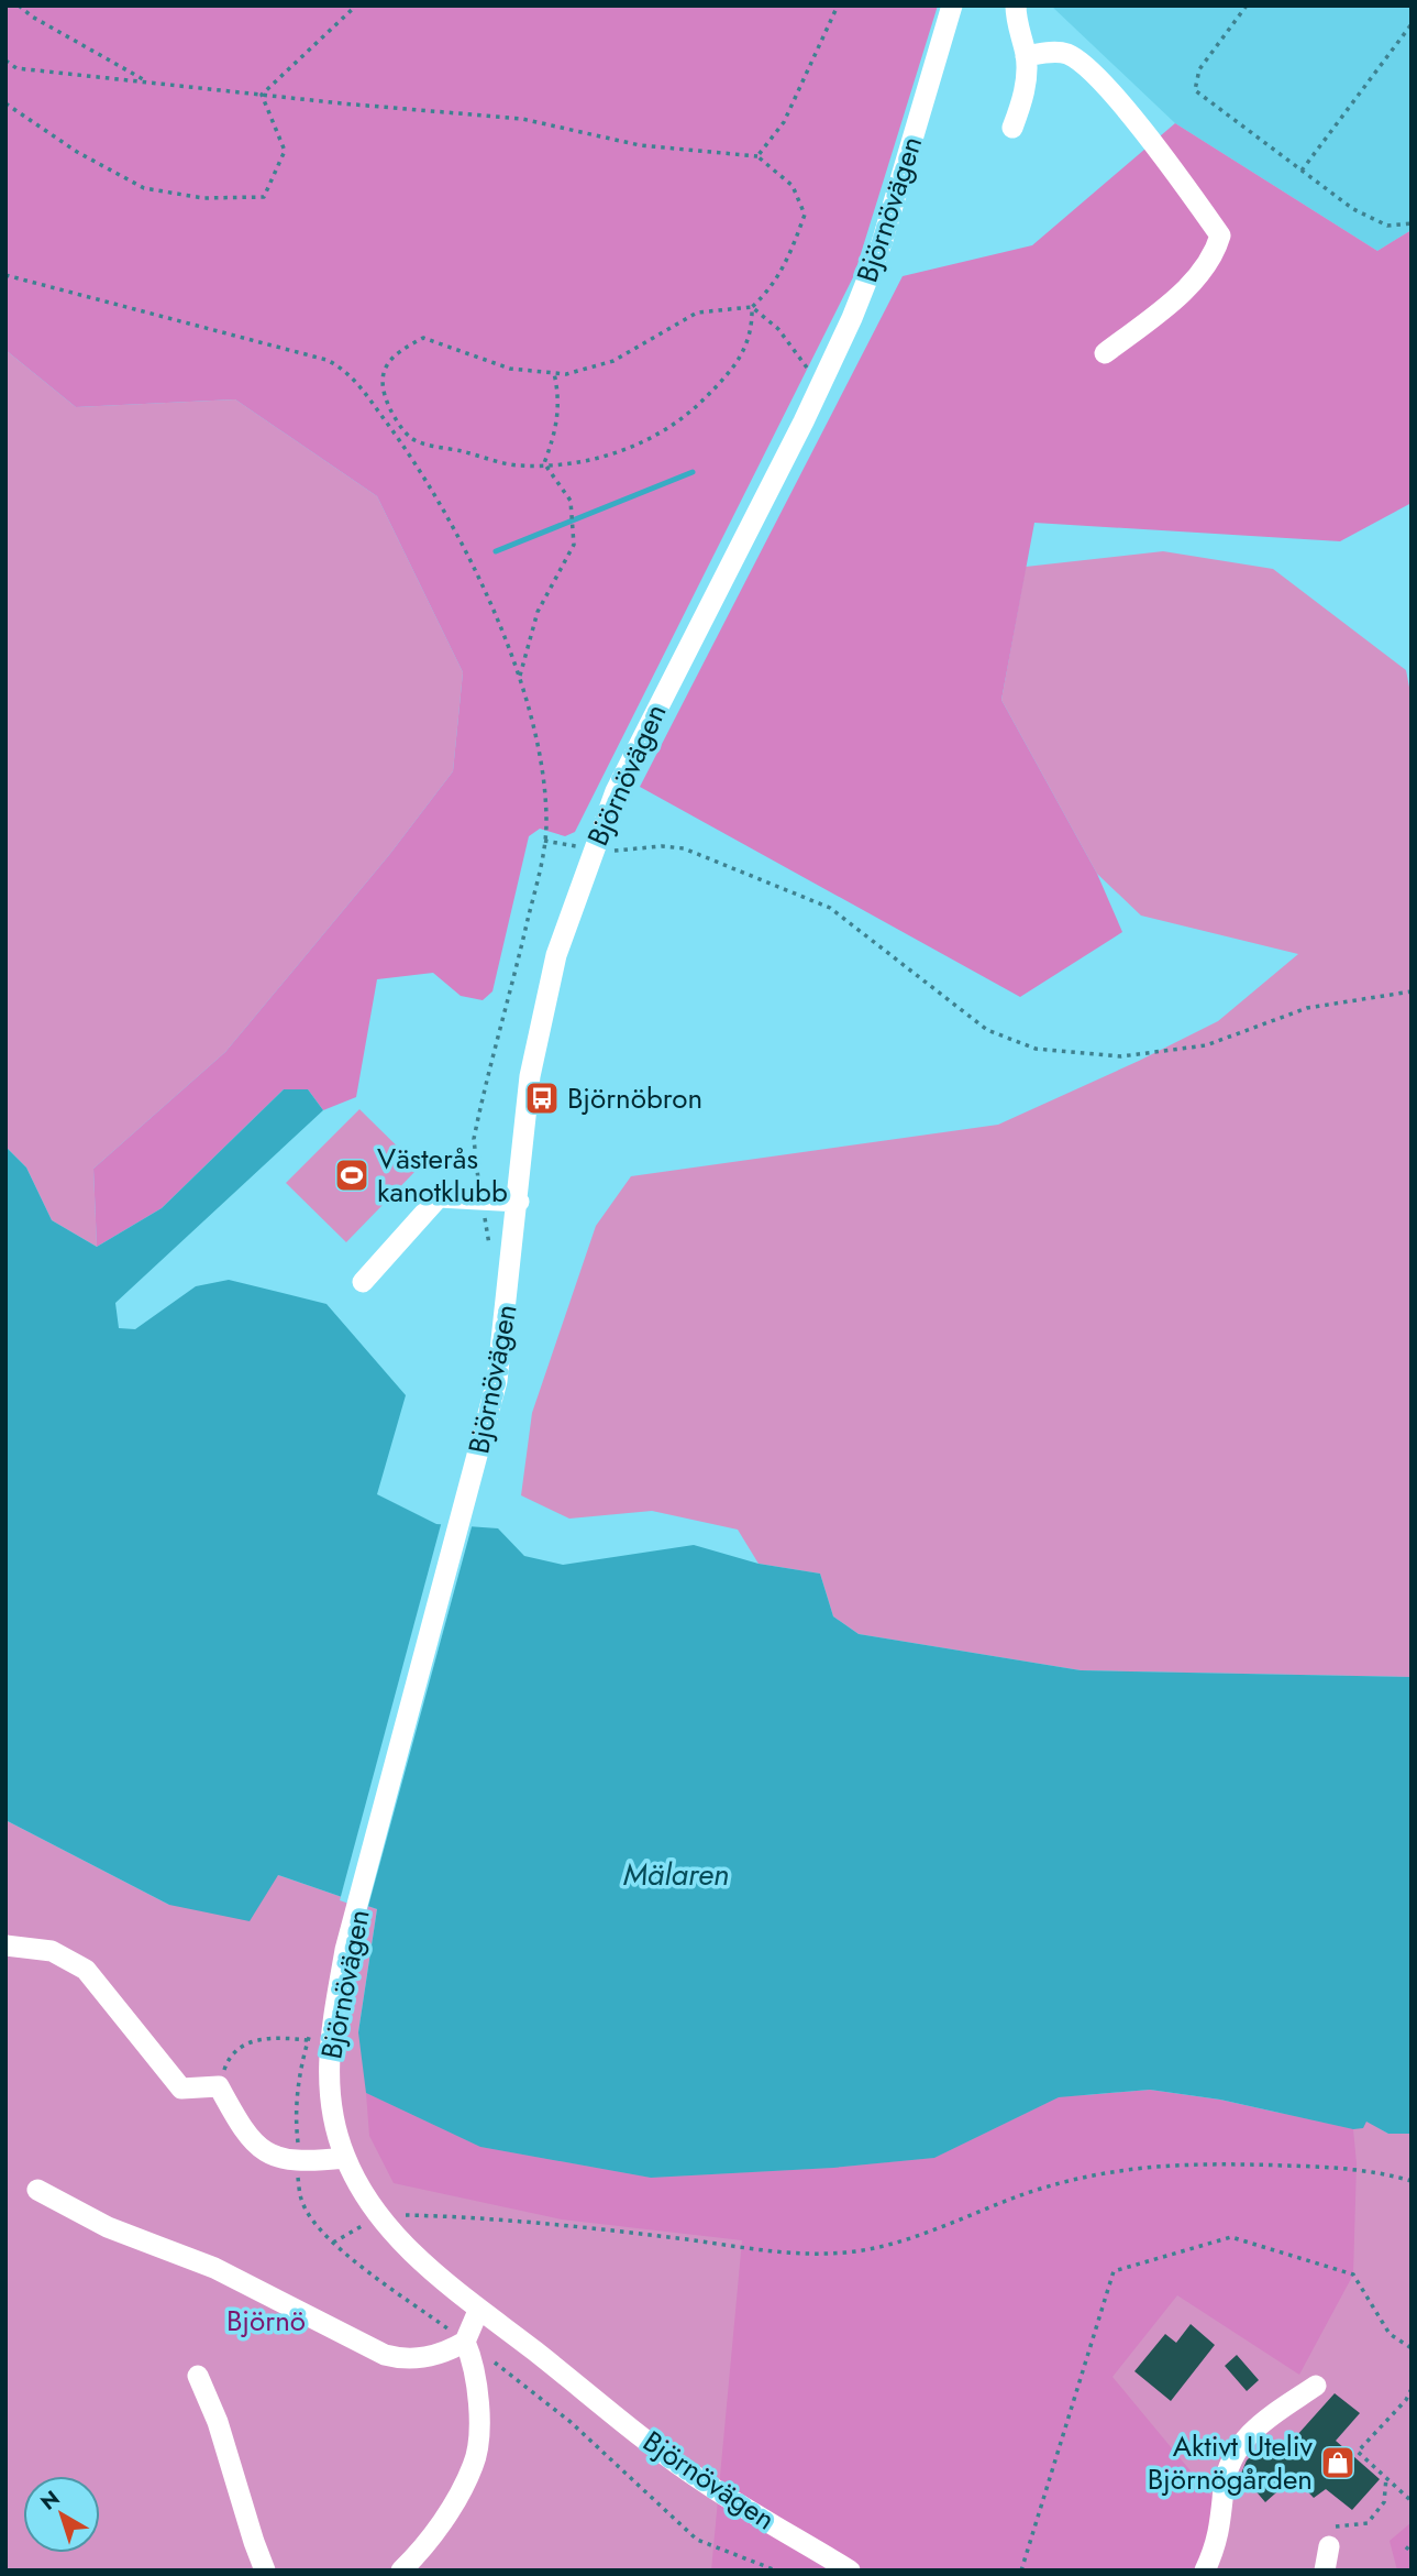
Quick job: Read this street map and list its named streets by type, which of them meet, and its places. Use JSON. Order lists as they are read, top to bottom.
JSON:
{
  "streets": {
    "street": ["Björnövägen"]
  },
  "water": ["Mälaren"],
  "parks": ["Björnö"],
  "places": {
    "bus stop": ["Björnöbron"],
    "sports": ["Västerås kanotklubb"],
    "shop": ["Aktivt Uteliv Björnögården"]
  },
  "north": "top left"
}
